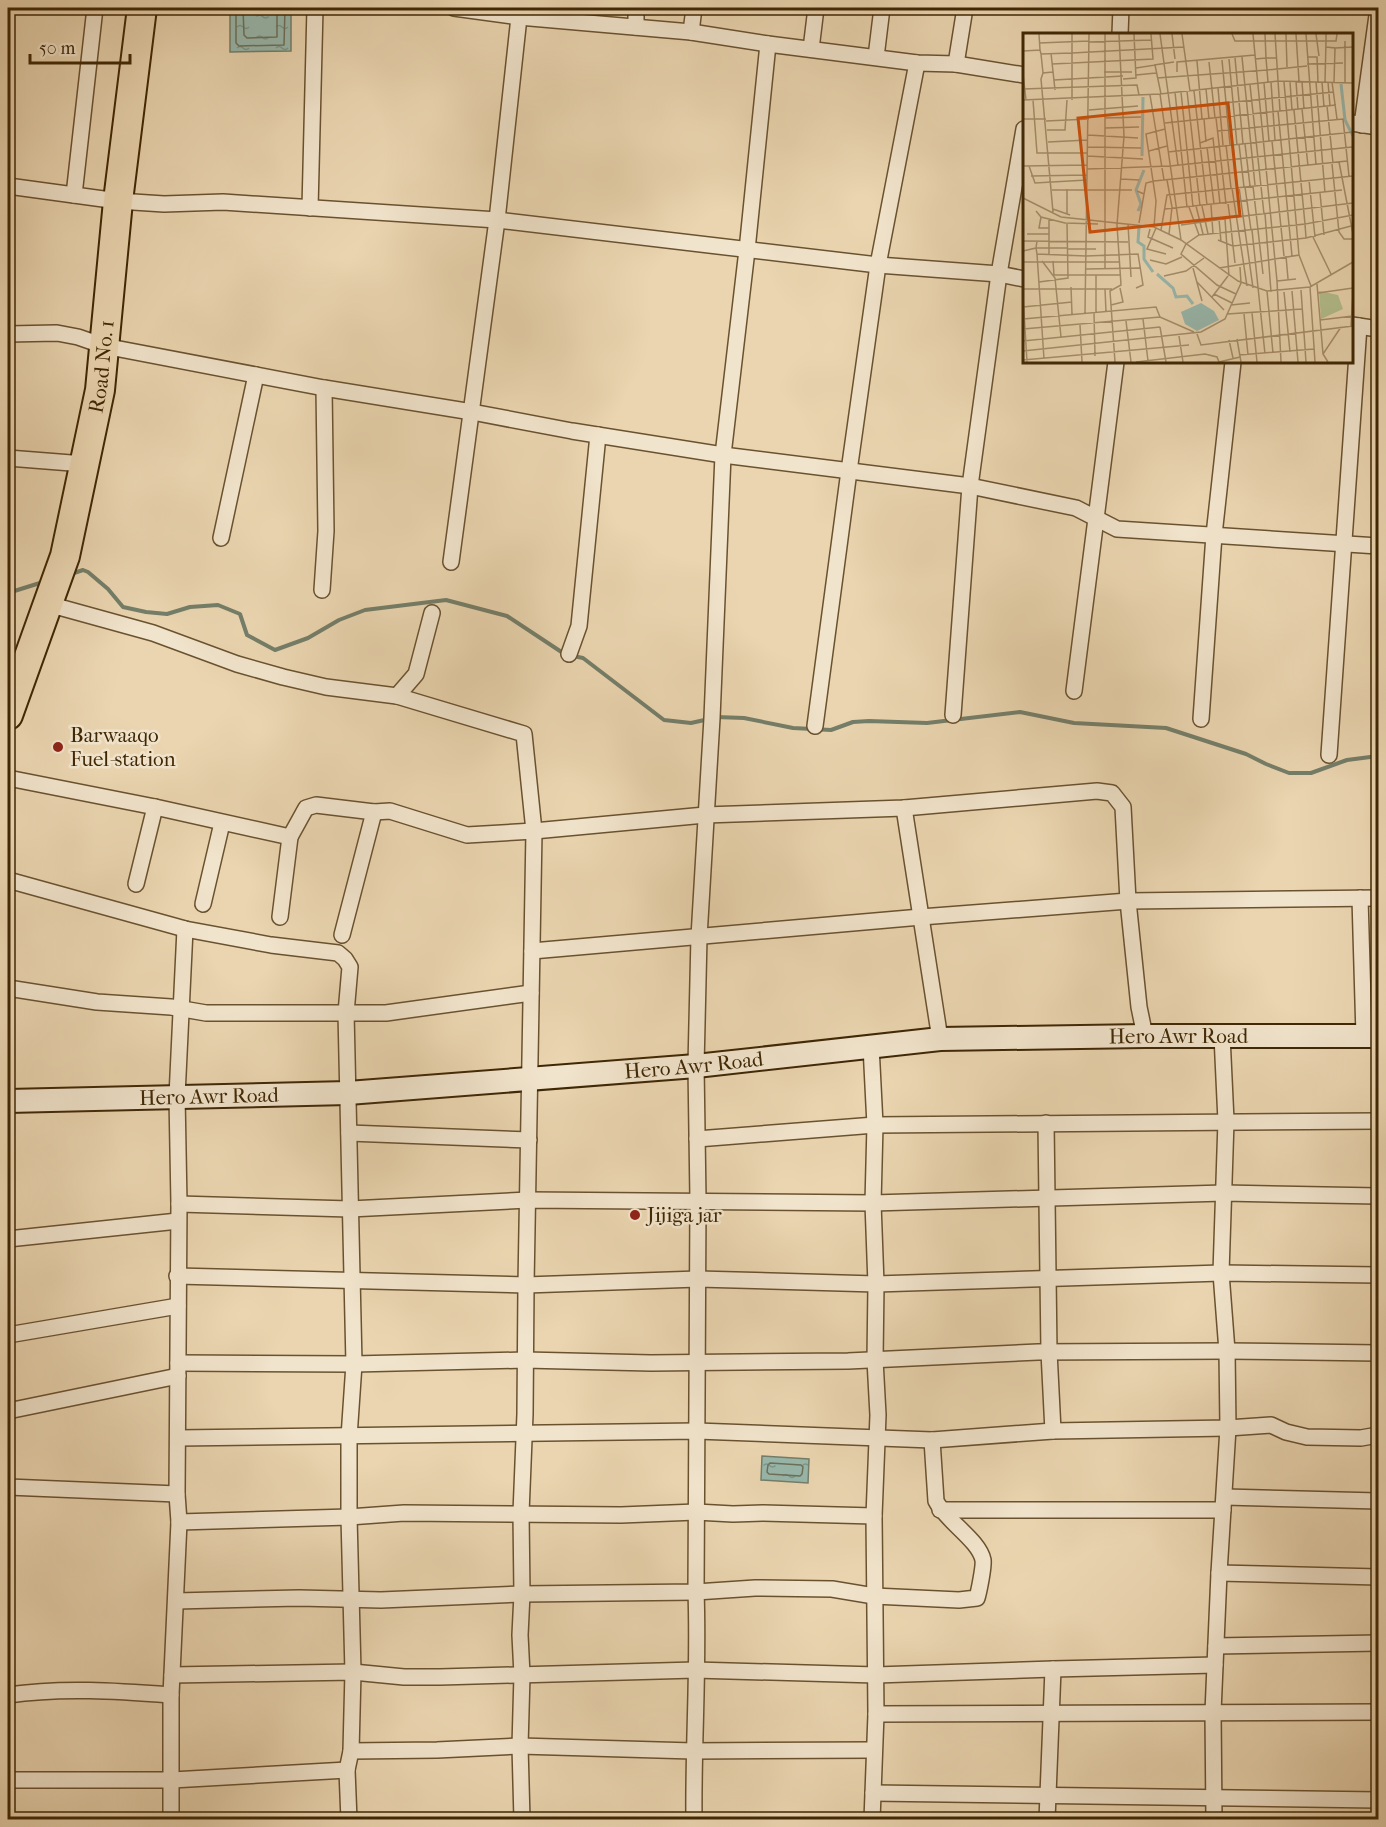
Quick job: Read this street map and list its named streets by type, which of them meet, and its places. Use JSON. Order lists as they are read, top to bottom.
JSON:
{
  "streets": {
    "highway": ["Road No. 1"],
    "main road": ["Hero Awr Road"]
  },
  "places": ["Barwaaqo Fuel-station", "Jijiga jar"],
  "scale_bar": "50 m"
}
